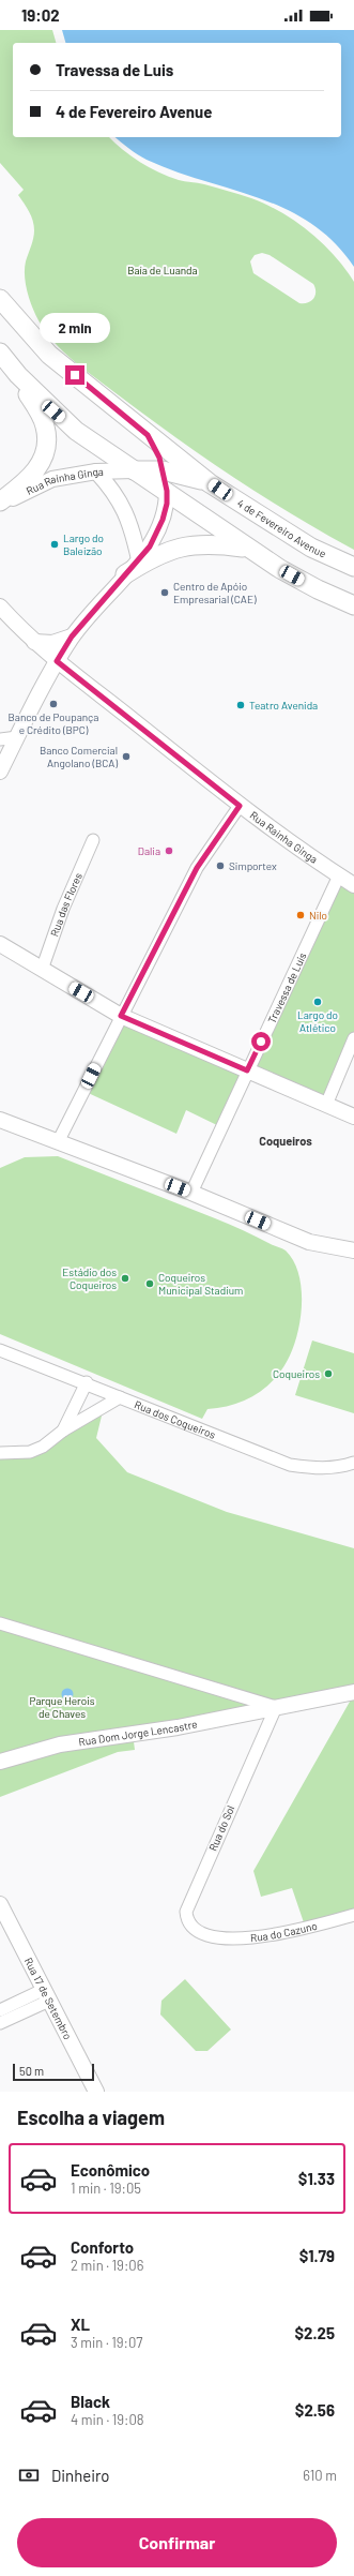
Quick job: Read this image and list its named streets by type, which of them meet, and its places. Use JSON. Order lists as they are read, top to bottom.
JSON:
{
  "streets": {
    "main road": ["4 de Fevereiro Avenue"],
    "street": [
      "Rua Rainha Ginga",
      "Rua das Flores",
      "Travessa de Luis",
      "Rua dos Coqueiros",
      "Rua Dom Jorge Lencastre",
      "Rua do Sol",
      "Rua do Cazuno",
      "Rua 17 de Setembro"
    ]
  },
  "crossings": [
    ["Rua Rainha Ginga", "Travessa de Luis"],
    ["Rua Dom Jorge Lencastre", "Rua do Sol"],
    ["Rua do Sol", "Rua do Cazuno"]
  ],
  "districts": ["Coqueiros"],
  "parks": ["Baía de Luanda", "Parque Herois de Chaves"],
  "places": [
    "Largo do Baleizão",
    "Centro de Apóio Empresarial (CAE)",
    "Banco de Poupança e Crédito (BPC)",
    "Teatro Avenida",
    "Banco Comercial Angolano (BCA)",
    "Dalia",
    "Simportex",
    "Nilo",
    "Largo do Atlético",
    "Estádio dos Coqueiros",
    "Coqueiros Municipal Stadium",
    "Coqueiros"
  ],
  "scale_bar": "50 m",
  "page": {
    "status": "19:02",
    "banner": ["Travessa de Luis", "4 de Fevereiro Avenue"],
    "bubble": "2 min",
    "scale": "50 m",
    "heading": "Escolha a viagem",
    "list": [
      {
        "name": "Econômico",
        "note": "1 min · 19:05",
        "value": "$1.33"
      },
      {
        "name": "Conforto",
        "note": "2 min · 19:06",
        "value": "$1.79"
      },
      {
        "name": "XL",
        "note": "3 min · 19:07",
        "value": "$2.25"
      },
      {
        "name": "Black",
        "note": "4 min · 19:08",
        "value": "$2.56"
      }
    ],
    "pay": ["Dinheiro", "610 m"],
    "buttons": "Confirmar"
  }
}
